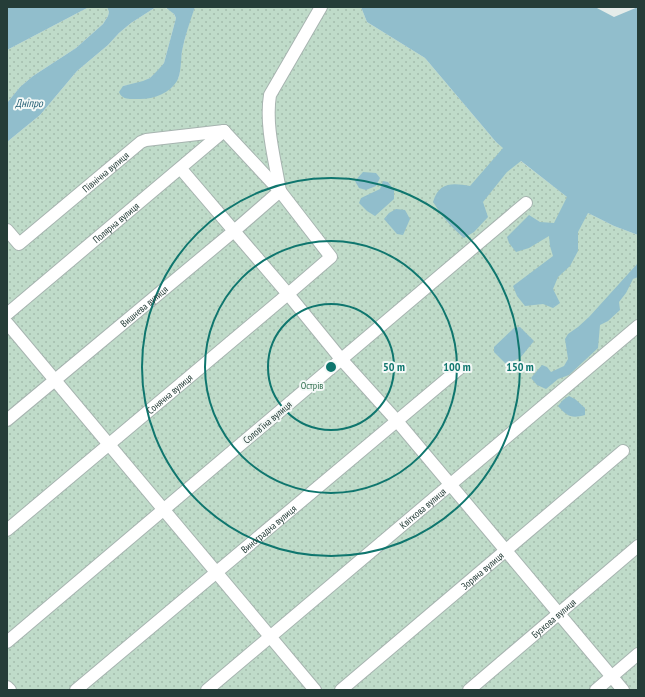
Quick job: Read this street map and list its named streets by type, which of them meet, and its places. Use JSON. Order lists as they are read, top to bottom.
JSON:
{
  "streets": {
    "street": [
      "Північна вулиця",
      "Полярна вулиця",
      "Вишнева вулиця",
      "Сонячна вулиця",
      "Соловʼїна вулиця",
      "Квіткова вулиця",
      "Виноградна вулиця",
      "Зоряна вулиця",
      "Бузкова вулиця"
    ]
  },
  "crossings": [
    ["Північна вулиця", "Полярна вулиця"],
    ["Вишнева вулиця", "Сонячна вулиця"]
  ],
  "water": ["Дніпро"],
  "parks": ["Острів"],
  "rings": ["50 m", "100 m", "150 m"]
}
